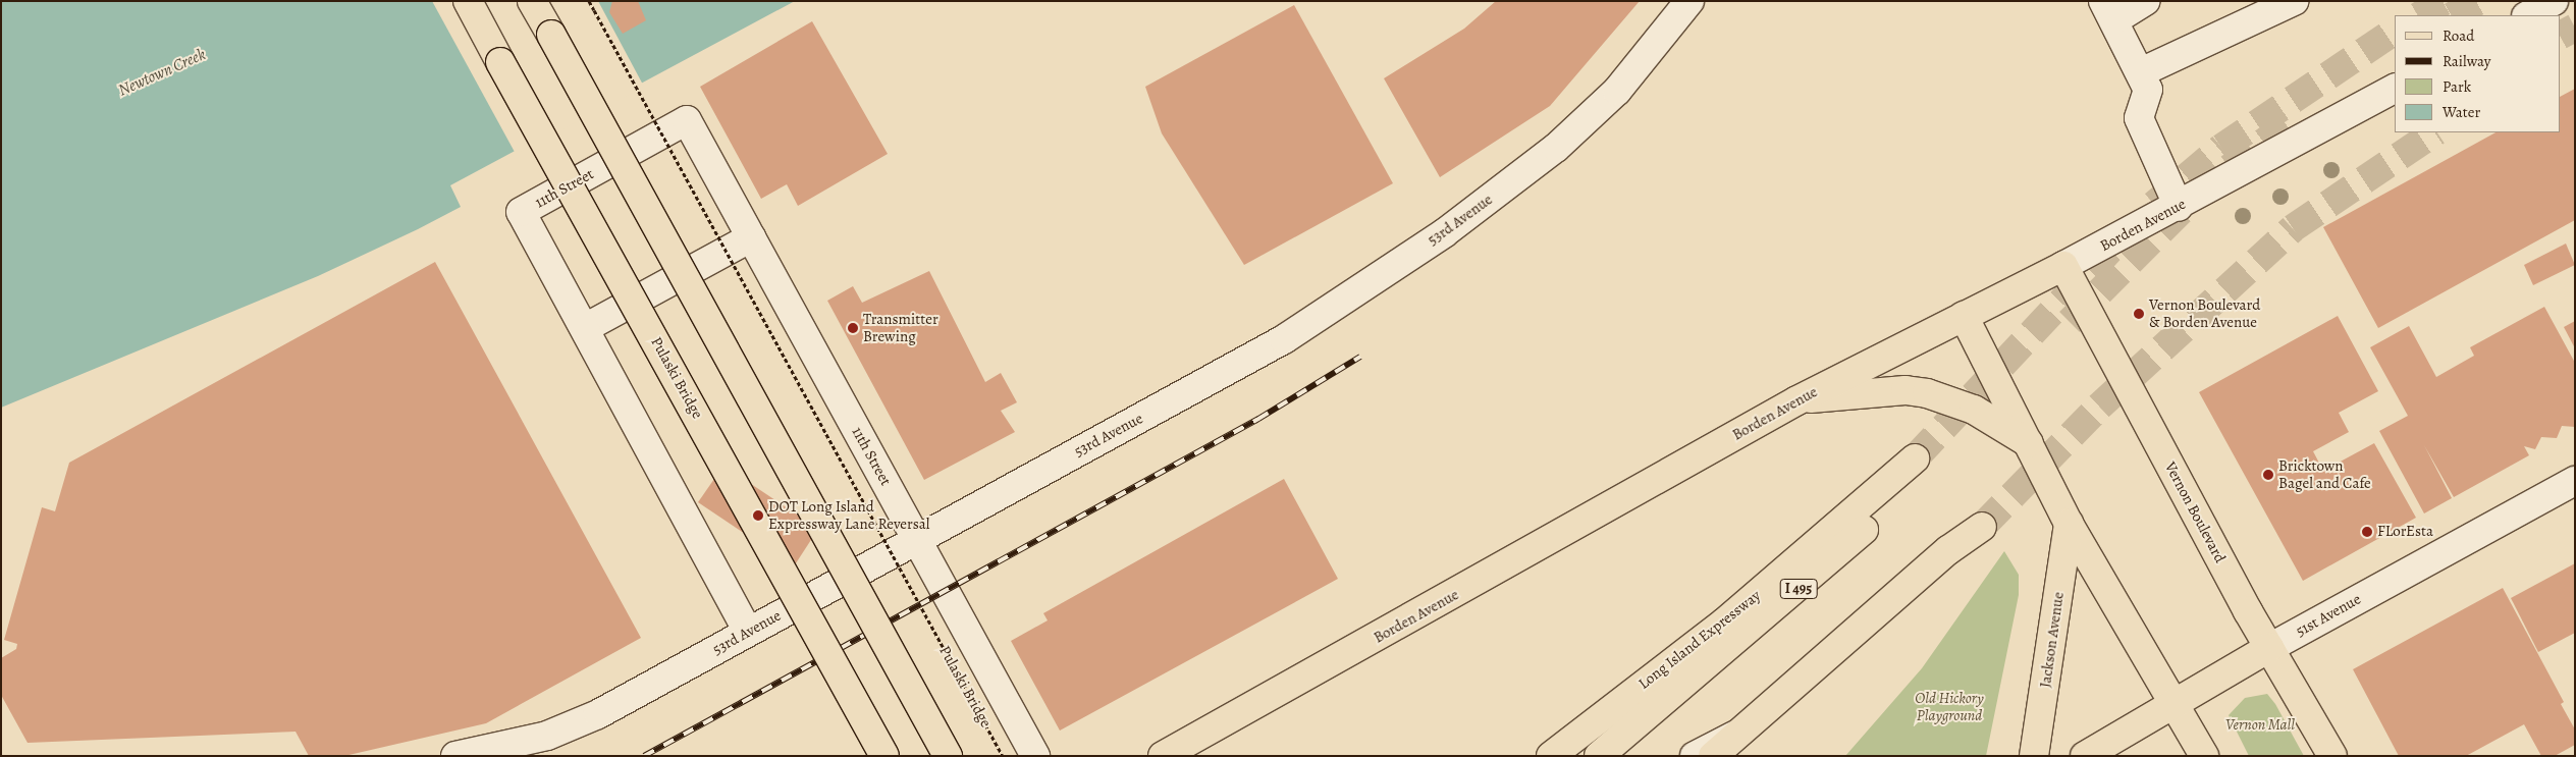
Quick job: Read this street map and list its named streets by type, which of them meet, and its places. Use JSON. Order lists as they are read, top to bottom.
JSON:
{
  "streets": {
    "main road": [
      "Borden Avenue",
      "Pulaski Bridge",
      "Vernon Boulevard",
      "I 495",
      "51st Avenue",
      "Long Island Expressway",
      "Jackson Avenue"
    ],
    "street": ["11th Street", "53rd Avenue"]
  },
  "crossings": [
    ["11th Street", "53rd Avenue"],
    ["Borden Avenue", "Vernon Boulevard"],
    ["Vernon Boulevard", "51st Avenue"]
  ],
  "water": ["Newtown Creek"],
  "parks": ["Old Hickory Playground", "Vernon Mall"],
  "places": [
    "Vernon Boulevard & Borden Avenue",
    "Transmitter Brewing",
    "Bricktown Bagel and Cafe",
    "DOT Long Island Expressway Lane Reversal",
    "FLorEsta"
  ],
  "legend": [
    "Road",
    "Railway",
    "Park",
    "Water"
  ]
}
